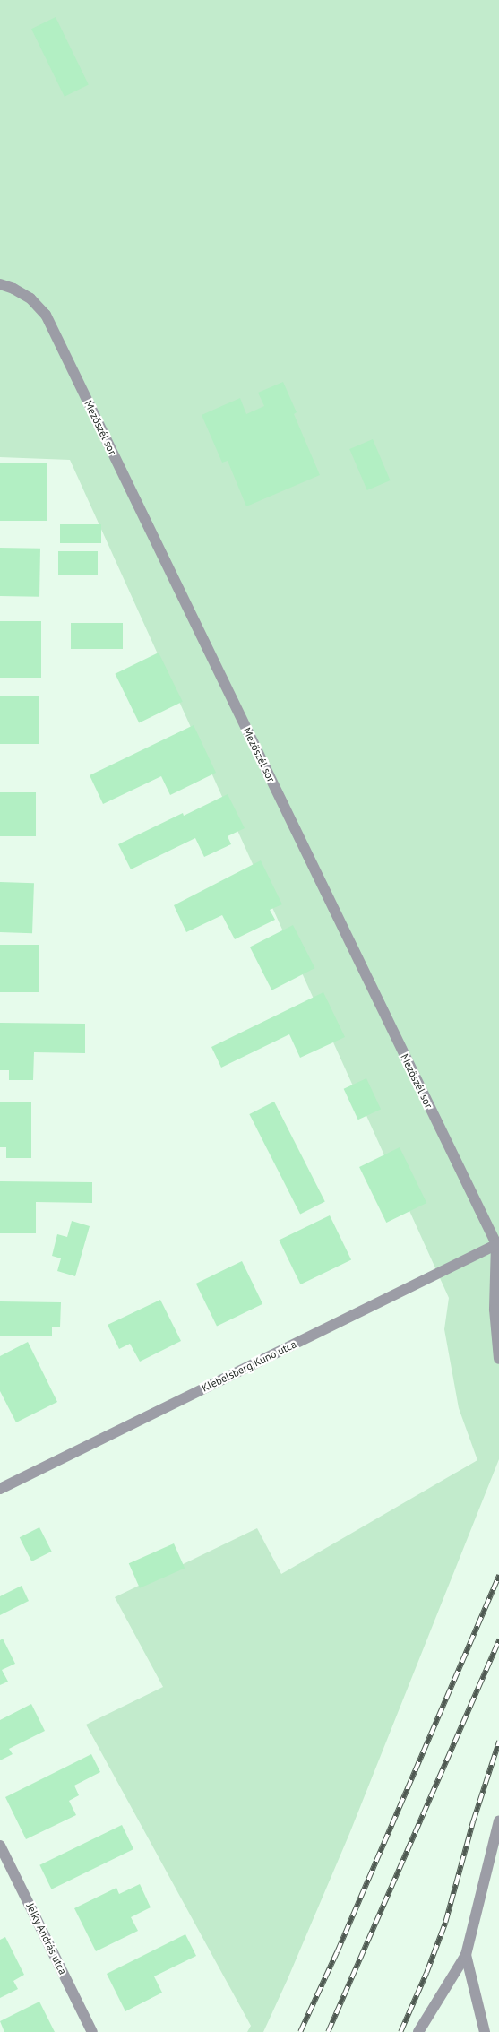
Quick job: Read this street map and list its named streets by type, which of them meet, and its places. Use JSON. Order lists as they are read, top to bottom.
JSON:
{
  "streets": {
    "street": ["Mezőszél sor", "Klebelsberg Kuno utca", "Jelky András utca"]
  },
  "crossings": [
    ["Mezőszél sor", "Klebelsberg Kuno utca"]
  ]
}
